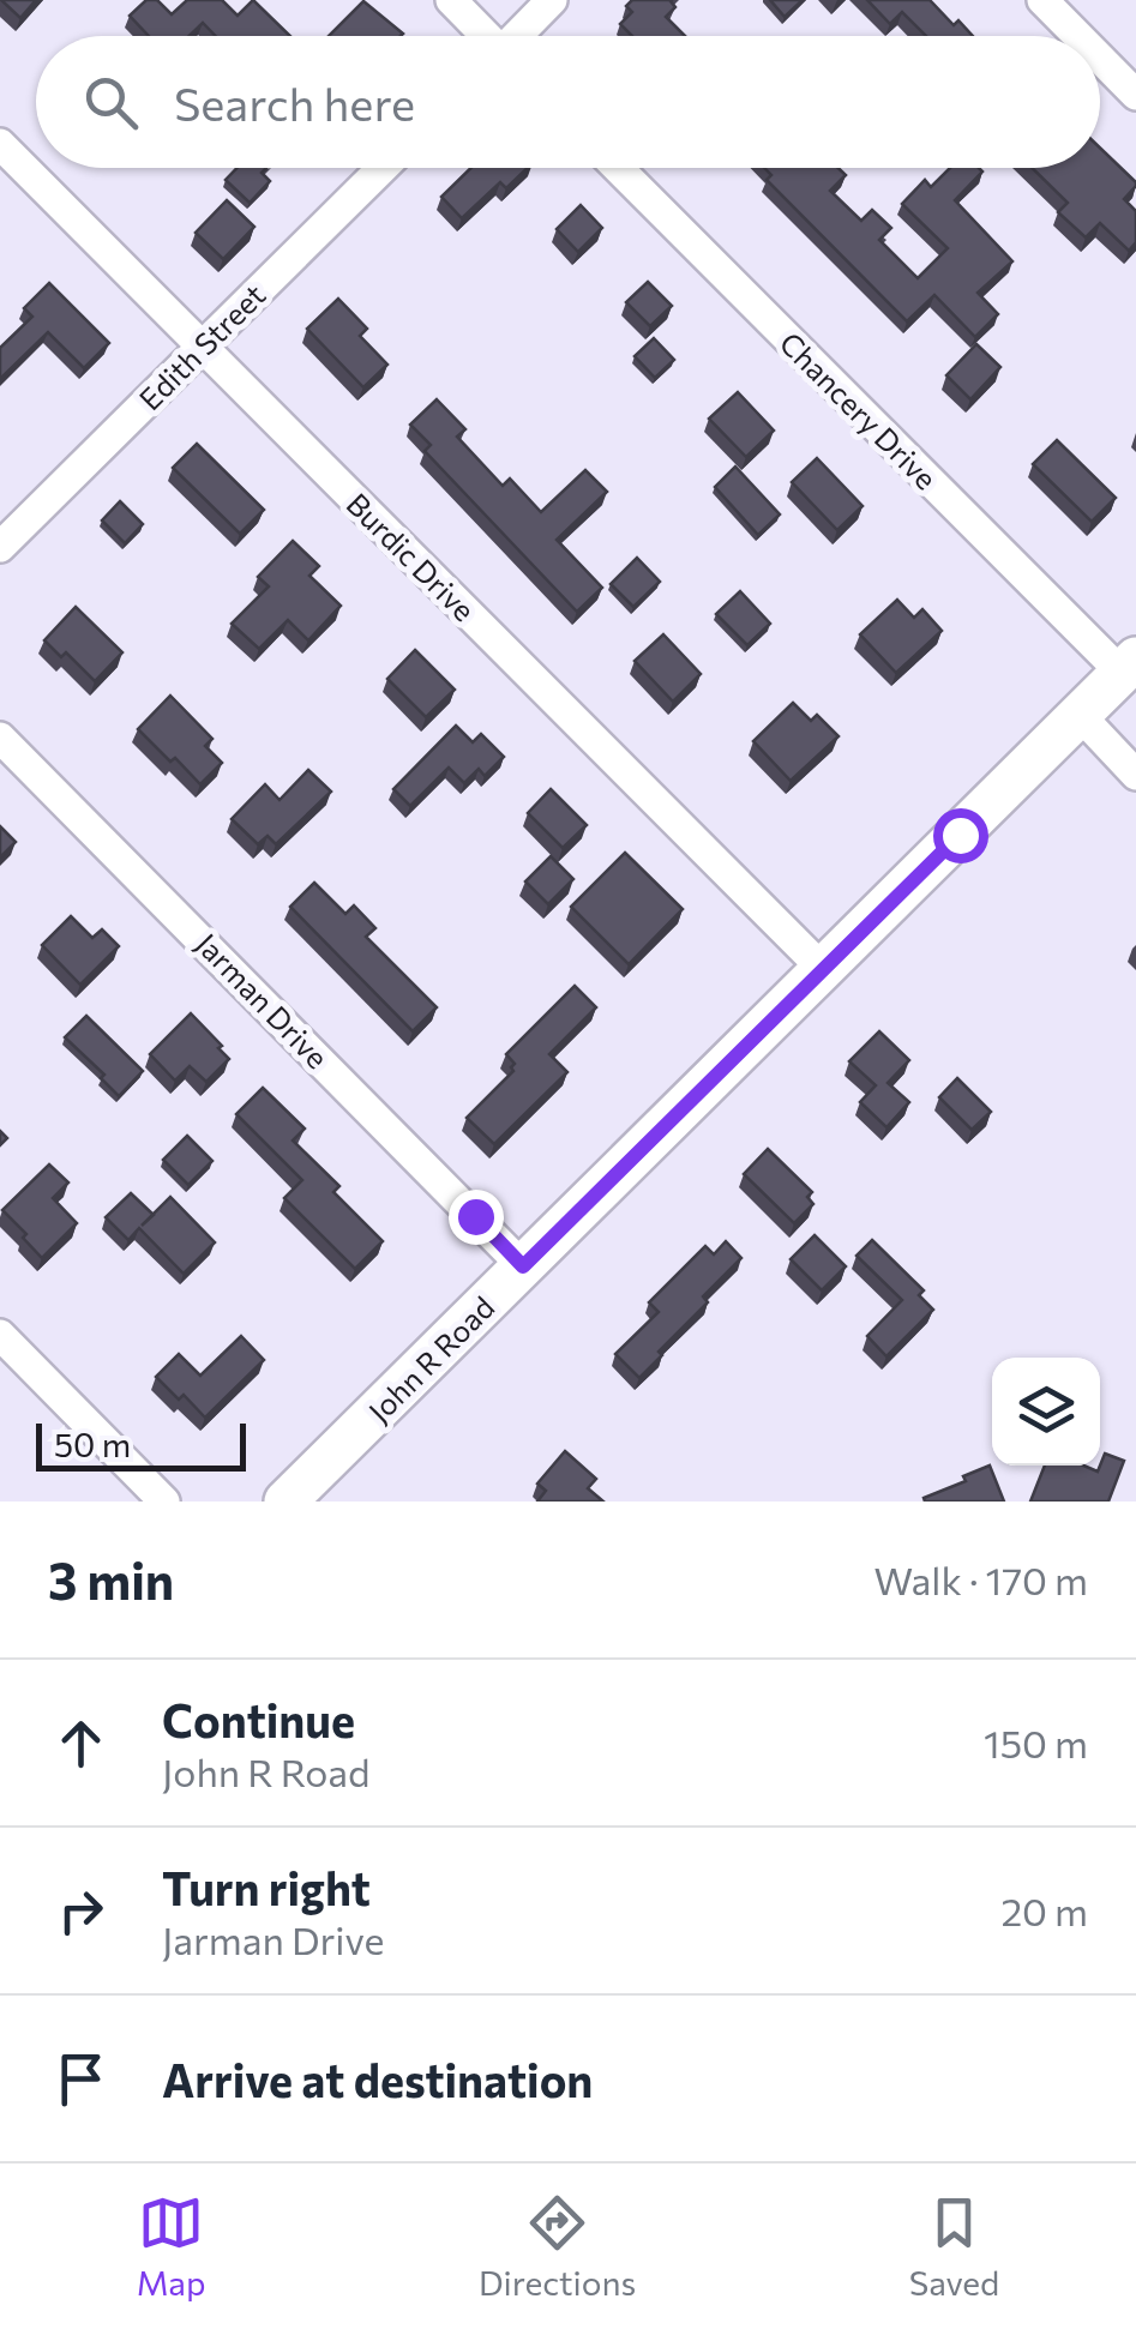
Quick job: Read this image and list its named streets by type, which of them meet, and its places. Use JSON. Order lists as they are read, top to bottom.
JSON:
{
  "streets": {
    "main road": ["John R Road"],
    "street": [
      "Edith Street",
      "Chancery Drive",
      "Burdic Drive",
      "Jarman Drive"
    ]
  },
  "crossings": [
    ["Edith Street", "Burdic Drive"],
    ["Chancery Drive", "John R Road"],
    ["Burdic Drive", "John R Road"],
    ["Jarman Drive", "John R Road"]
  ],
  "scale_bar": "50 m",
  "page": {
    "search": "Search here",
    "scale": "50 m",
    "heading": ["3 min", "Walk · 170 m"],
    "list": [
      ["Continue", "John R Road", "150 m"],
      ["Turn right", "Jarman Drive", "20 m"],
      "Arrive at destination"
    ],
    "nav": ["Map", "Directions", "Saved"]
  }
}
